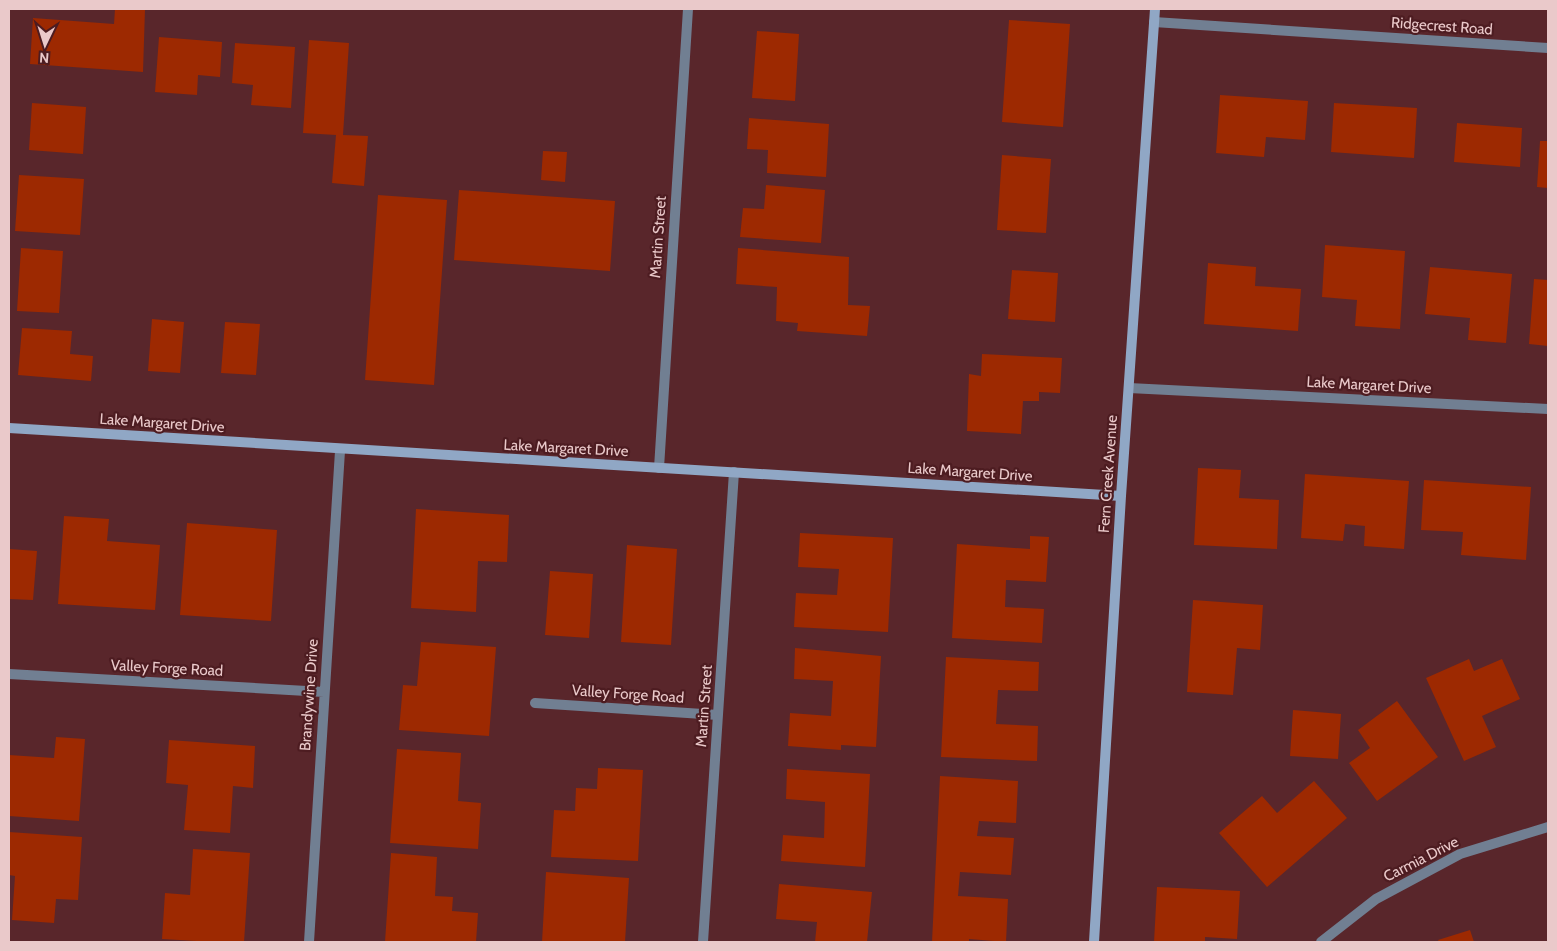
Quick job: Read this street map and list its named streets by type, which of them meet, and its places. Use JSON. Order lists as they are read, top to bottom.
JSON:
{
  "streets": {
    "street": [
      "Ridgecrest Road",
      "Martin Street",
      "Lake Margaret Drive",
      "Fern Creek Avenue",
      "Valley Forge Road",
      "Brandywine Drive",
      "Carmia Drive"
    ]
  },
  "crossings": [
    ["Ridgecrest Road", "Fern Creek Avenue"],
    ["Martin Street", "Lake Margaret Drive"],
    ["Martin Street", "Valley Forge Road"],
    ["Lake Margaret Drive", "Fern Creek Avenue"],
    ["Lake Margaret Drive", "Brandywine Drive"],
    ["Valley Forge Road", "Brandywine Drive"]
  ],
  "north": "bottom"
}
